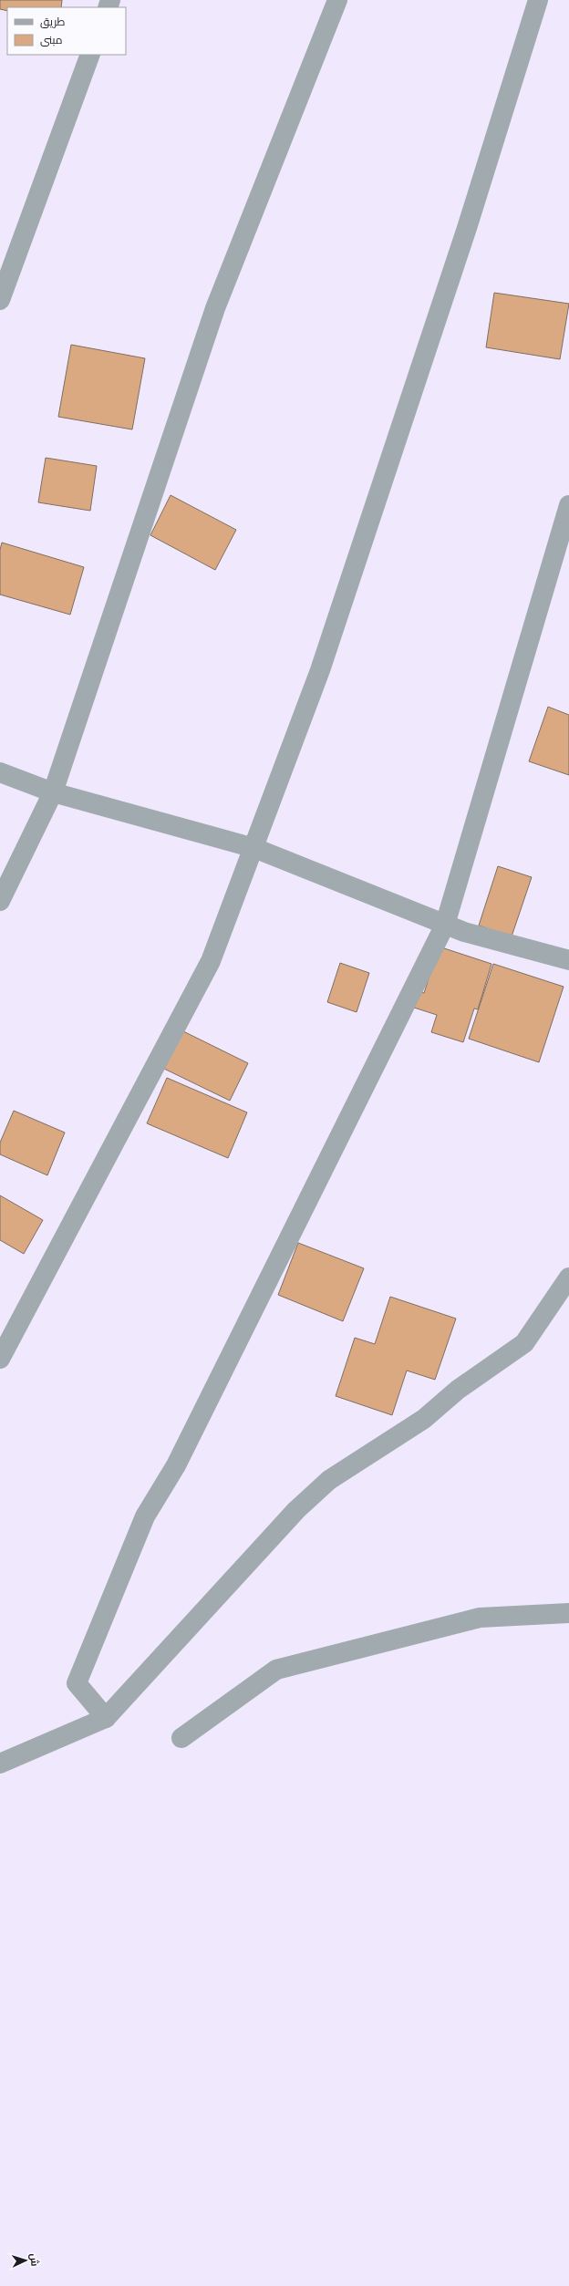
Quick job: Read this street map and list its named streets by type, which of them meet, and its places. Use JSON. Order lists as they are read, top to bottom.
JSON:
{
  "legend": ["طريق", "مبنى"],
  "north": "right"
}
